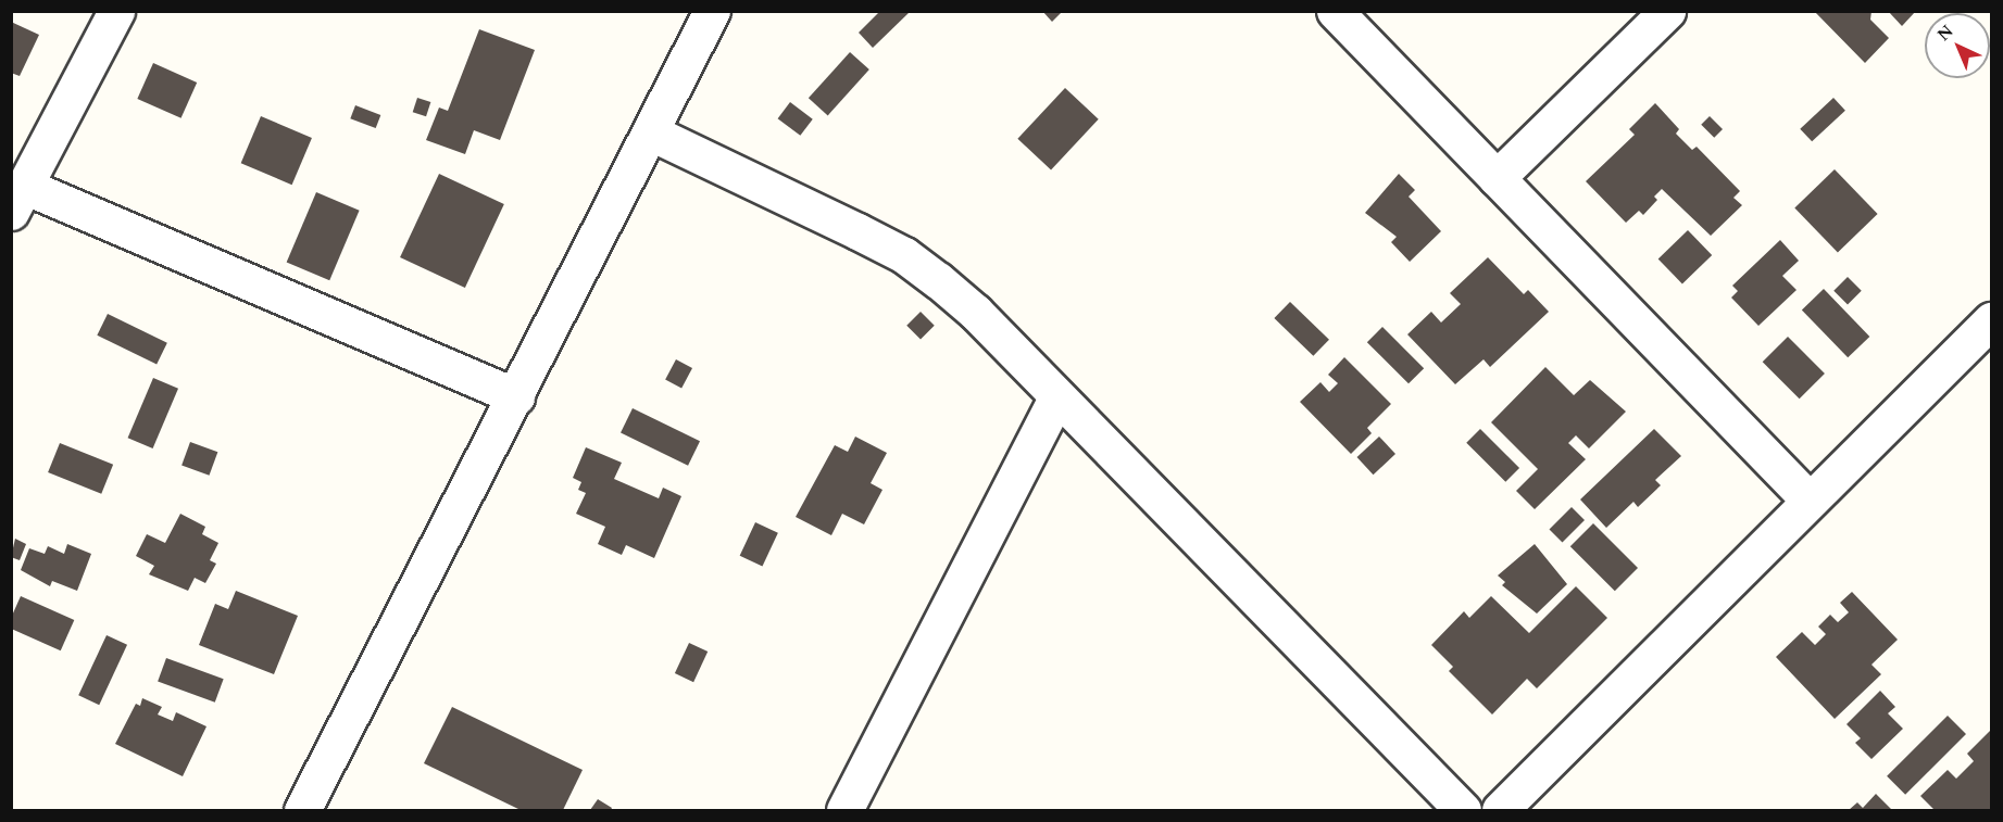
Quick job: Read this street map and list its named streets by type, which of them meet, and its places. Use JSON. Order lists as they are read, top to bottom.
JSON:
{
  "north": "top left"
}
